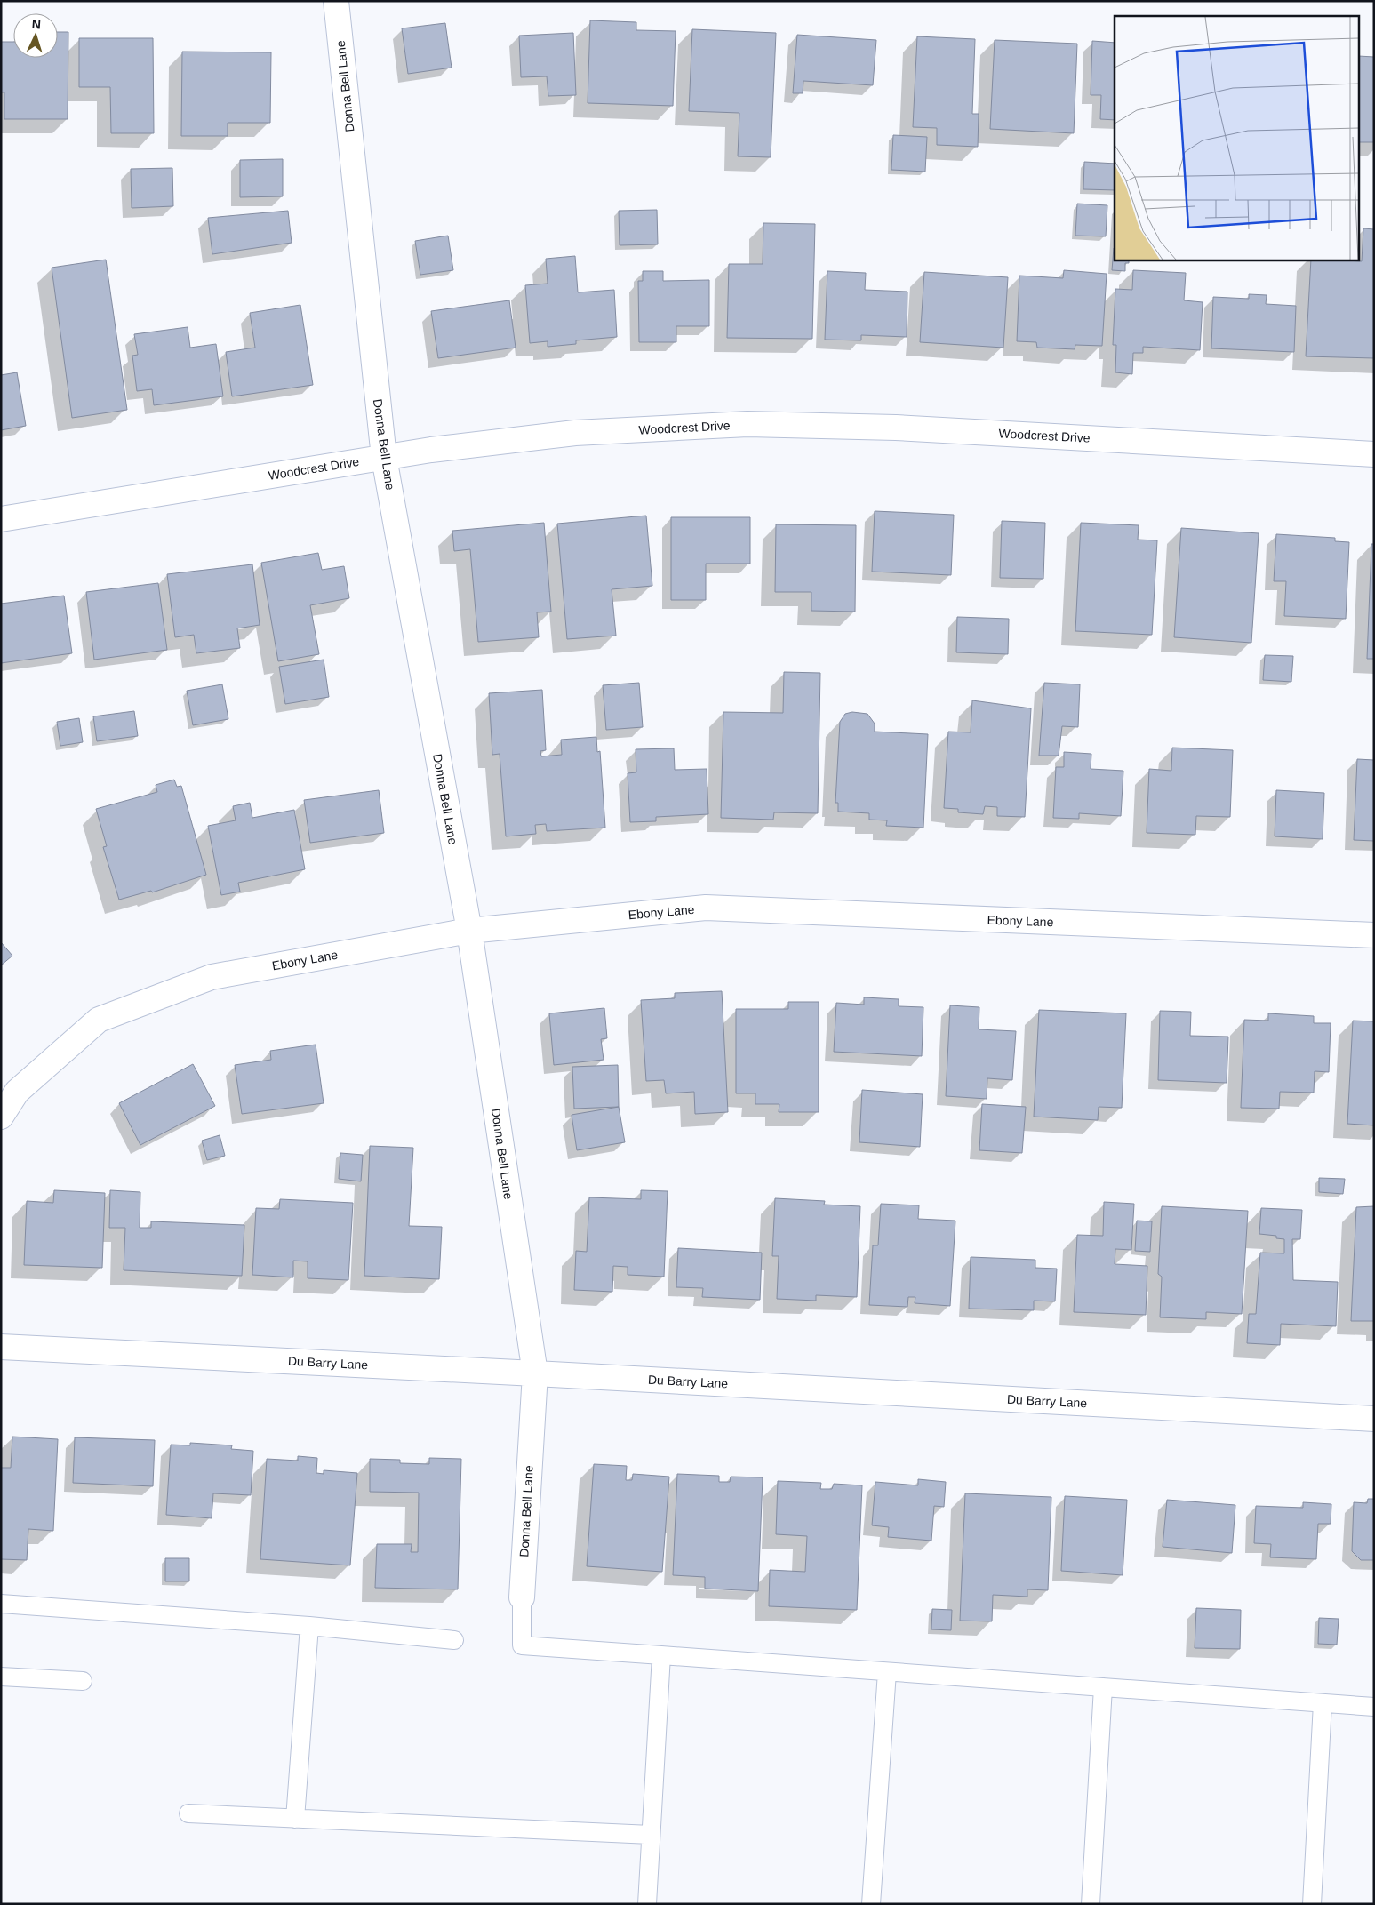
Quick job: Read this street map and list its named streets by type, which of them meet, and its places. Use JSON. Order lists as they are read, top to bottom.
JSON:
{
  "streets": {
    "street": [
      "Donna Bell Lane",
      "Woodcrest Drive",
      "Ebony Lane",
      "Du Barry Lane"
    ]
  },
  "crossings": [
    ["Donna Bell Lane", "Woodcrest Drive"],
    ["Donna Bell Lane", "Ebony Lane"],
    ["Donna Bell Lane", "Du Barry Lane"]
  ],
  "north": "top"
}
